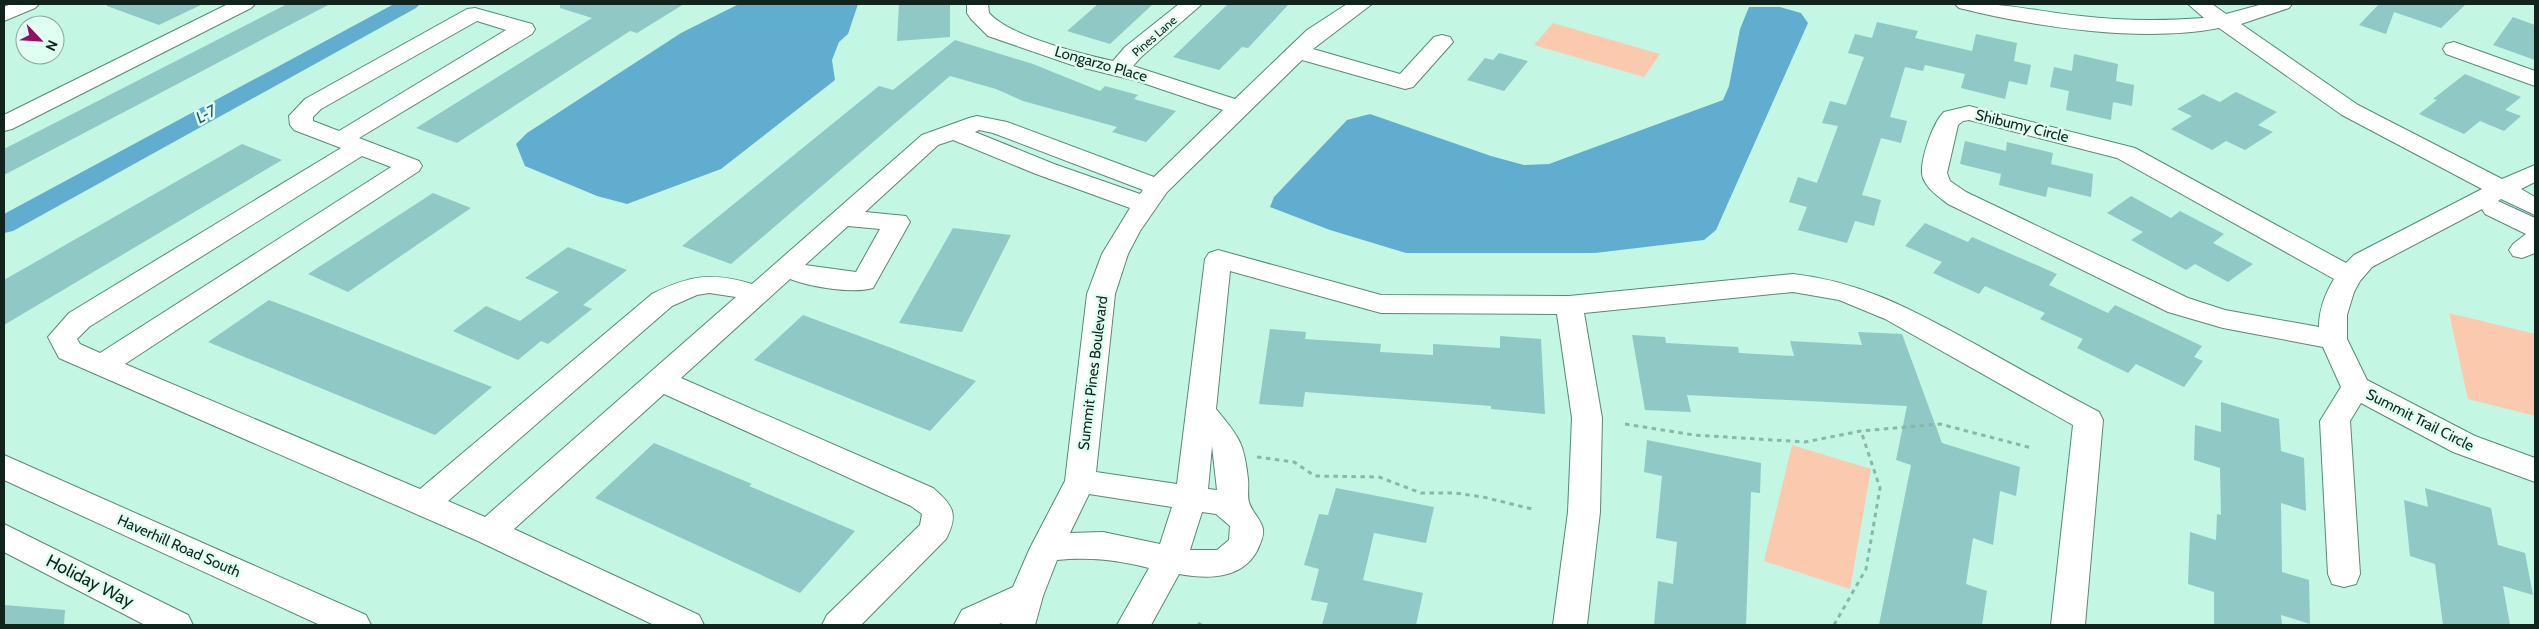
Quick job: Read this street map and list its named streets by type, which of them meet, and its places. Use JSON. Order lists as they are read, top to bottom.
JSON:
{
  "streets": {
    "street": [
      "Pines Lane",
      "Longarzo Place",
      "Shibumy Circle",
      "Summit Pines Boulevard",
      "Summit Trail Circle",
      "Haverhill Road South",
      "Holiday Way"
    ]
  },
  "crossings": [
    ["Pines Lane", "Longarzo Place"],
    ["Longarzo Place", "Summit Pines Boulevard"],
    ["Shibumy Circle", "Summit Trail Circle"]
  ],
  "water": ["L-7"],
  "north": "bottom right"
}
